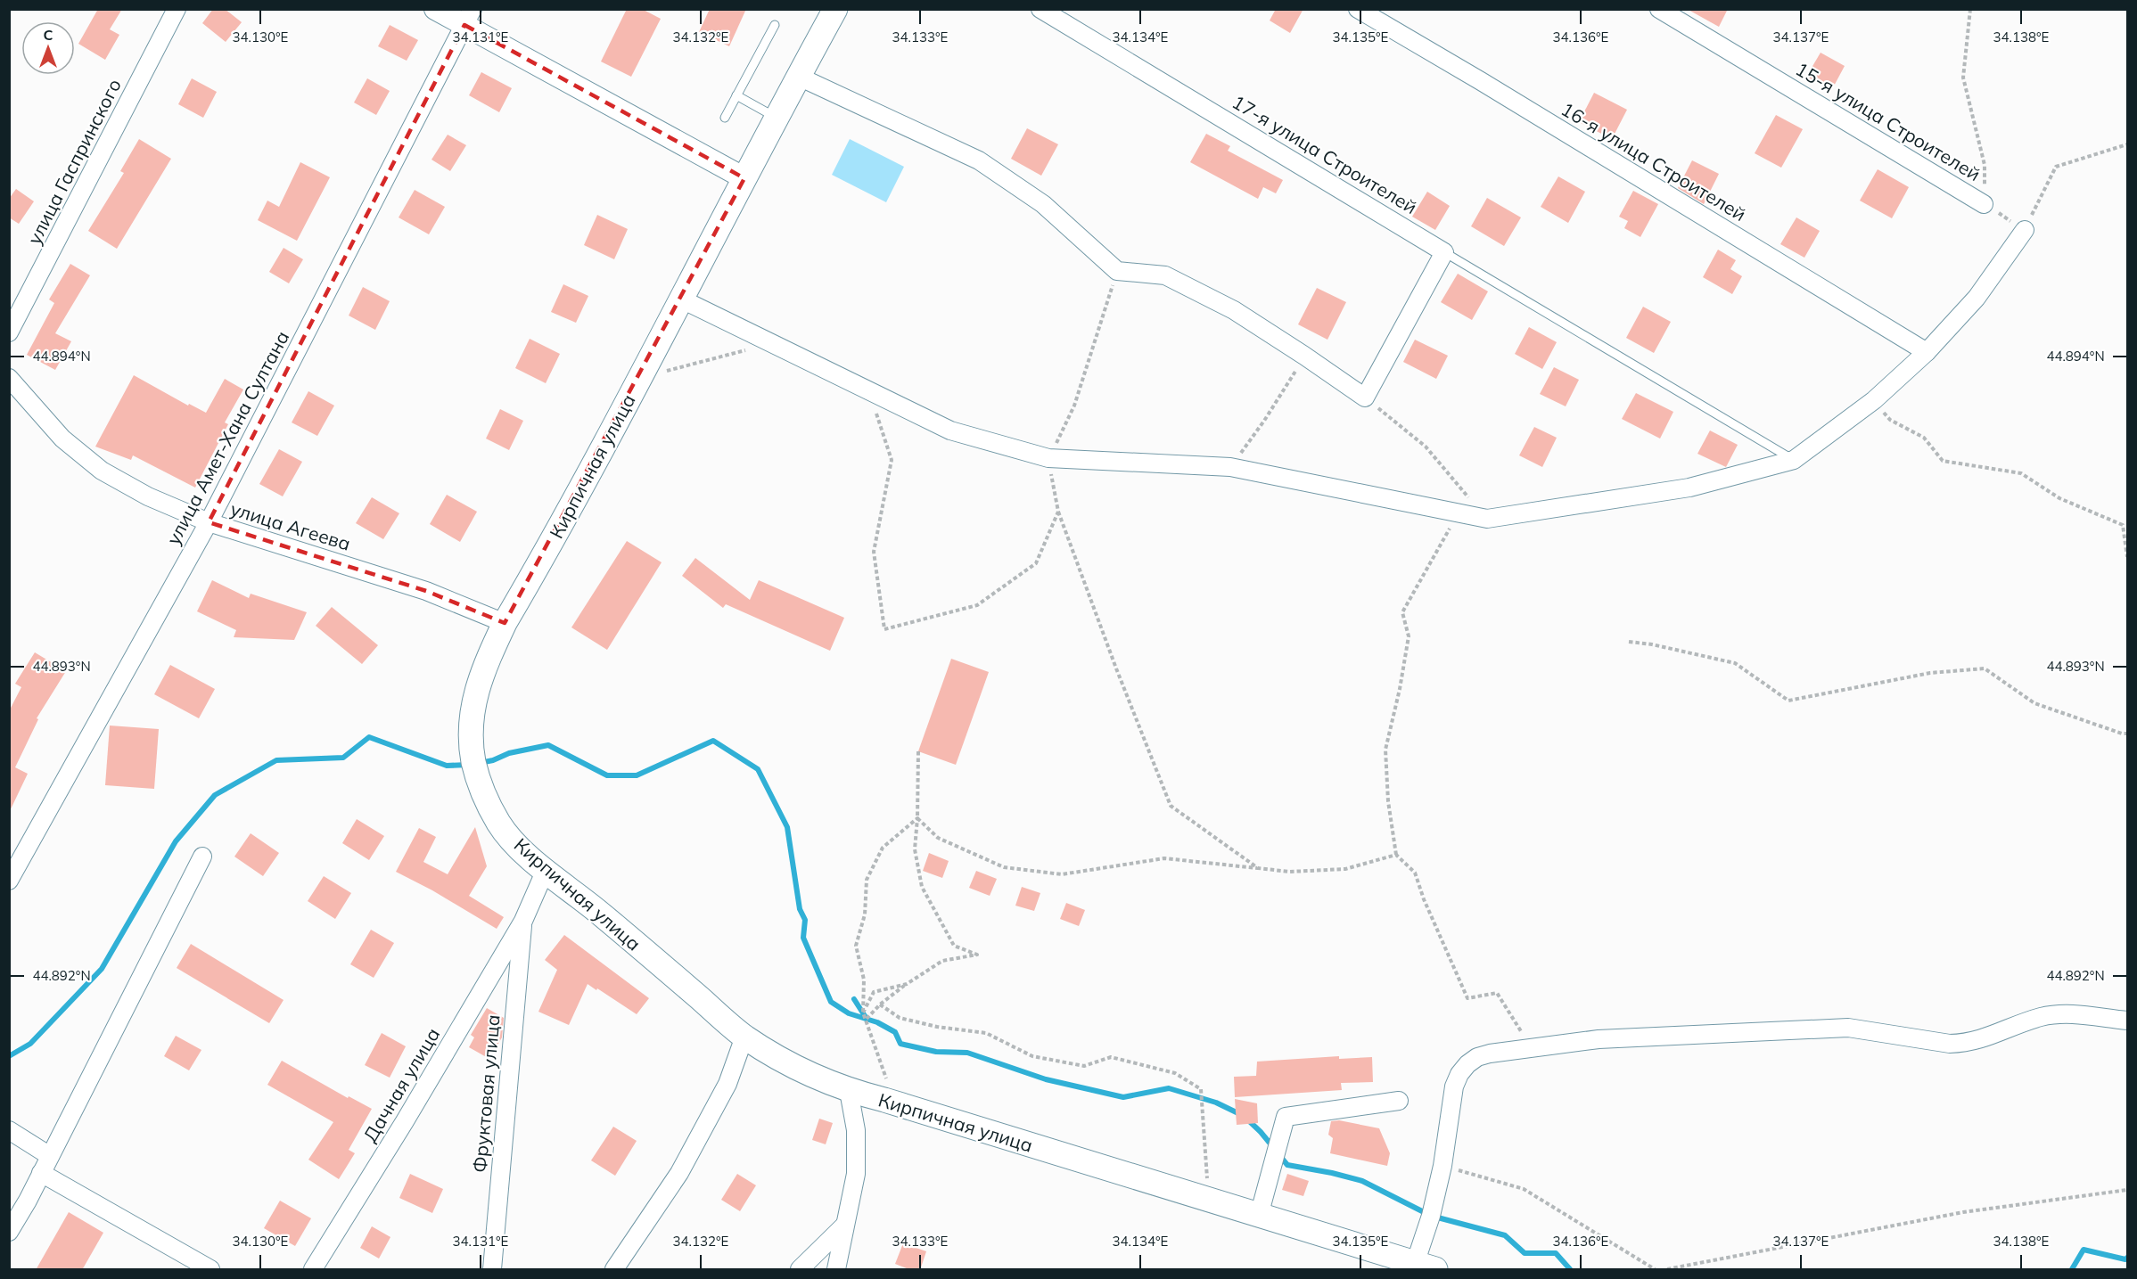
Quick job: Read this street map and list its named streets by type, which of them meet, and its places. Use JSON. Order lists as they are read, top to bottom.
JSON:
{
  "streets": {
    "main road": ["Кирпичная улица"],
    "street": [
      "15-я улица Строителей",
      "17-я улица Строителей",
      "улица Гаспринского",
      "16-я улица Строителей",
      "улица Амет-Хана Султана",
      "улица Агеева",
      "Дачная улица",
      "Фруктовая улица"
    ]
  },
  "crossings": [
    ["улица Амет-Хана Султана", "улица Агеева"],
    ["Кирпичная улица", "улица Агеева"],
    ["Дачная улица", "Фруктовая улица"]
  ],
  "north": "top",
  "coordinates": [
    "34.130°E",
    "34.131°E",
    "34.132°E",
    "34.133°E",
    "34.134°E",
    "34.135°E",
    "34.136°E",
    "34.137°E",
    "34.138°E",
    "44.894°N",
    "44.893°N",
    "44.892°N"
  ]
}
